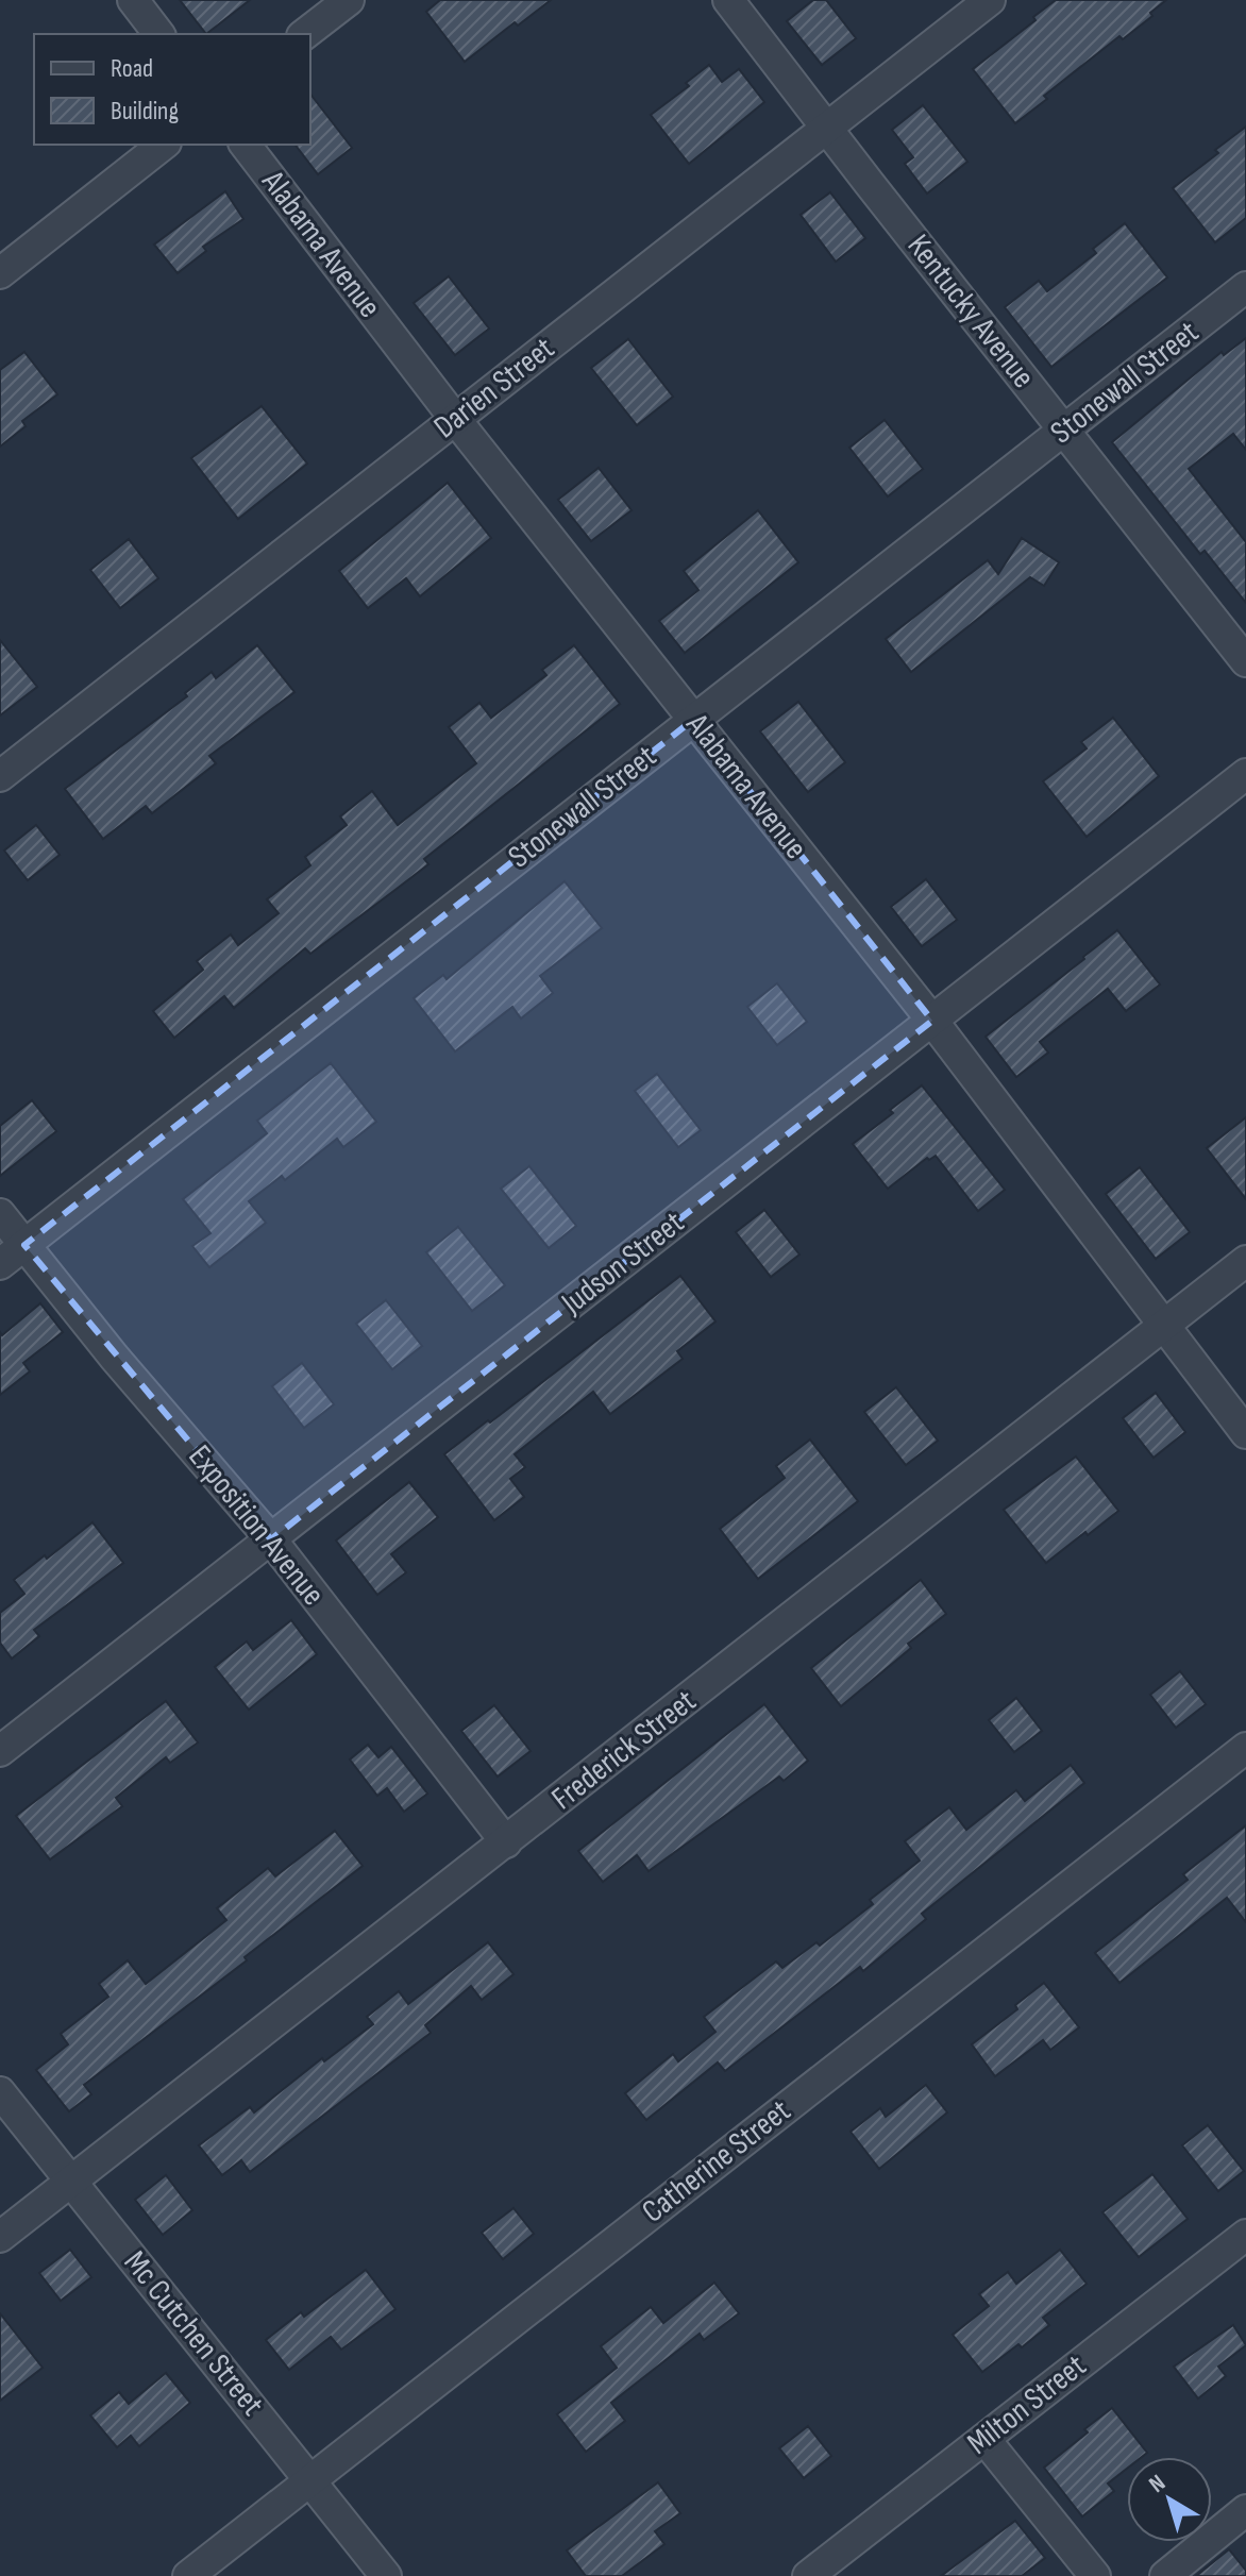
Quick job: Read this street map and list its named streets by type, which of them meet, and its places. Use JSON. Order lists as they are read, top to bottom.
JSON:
{
  "streets": {
    "street": [
      "Alabama Avenue",
      "Kentucky Avenue",
      "Stonewall Street",
      "Darien Street",
      "Judson Street",
      "Exposition Avenue",
      "Frederick Street",
      "Catherine Street",
      "Mc Cutchen Street",
      "Milton Street"
    ]
  },
  "crossings": [
    ["Alabama Avenue", "Stonewall Street"],
    ["Alabama Avenue", "Darien Street"],
    ["Alabama Avenue", "Judson Street"],
    ["Alabama Avenue", "Frederick Street"],
    ["Kentucky Avenue", "Stonewall Street"],
    ["Kentucky Avenue", "Darien Street"],
    ["Stonewall Street", "Exposition Avenue"],
    ["Judson Street", "Exposition Avenue"],
    ["Exposition Avenue", "Frederick Street"],
    ["Frederick Street", "Mc Cutchen Street"],
    ["Catherine Street", "Mc Cutchen Street"]
  ],
  "legend": ["Road", "Building"],
  "north": "top left"
}
